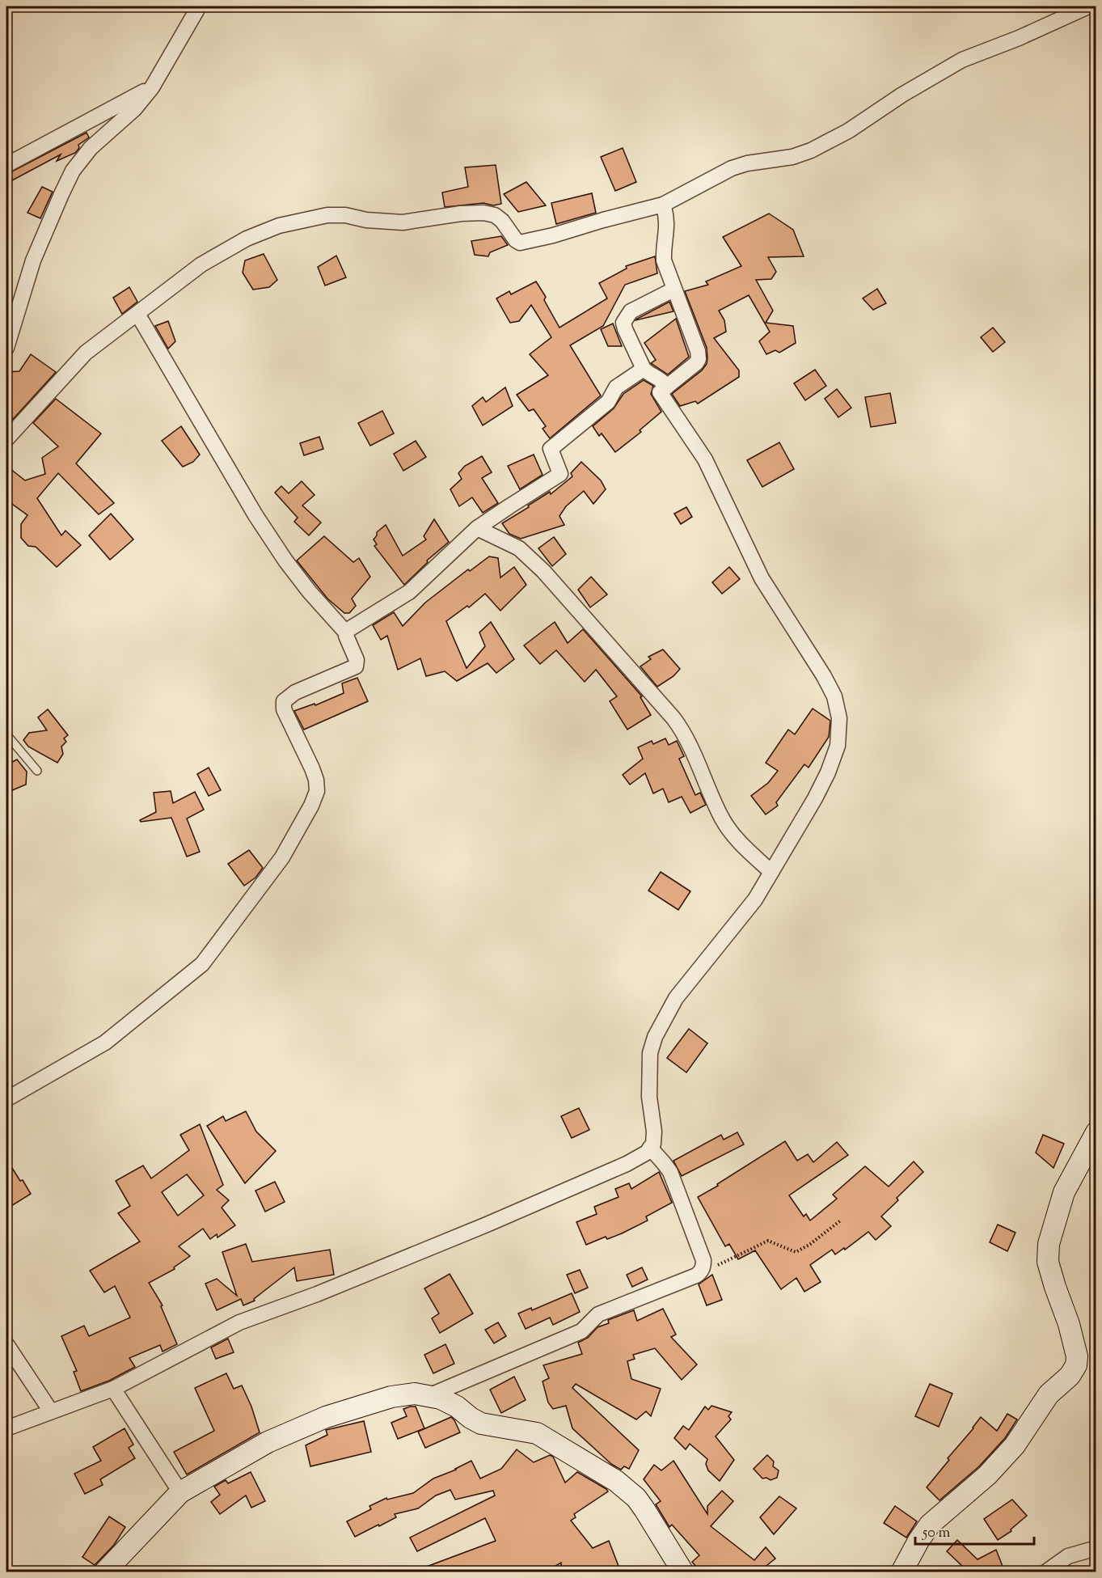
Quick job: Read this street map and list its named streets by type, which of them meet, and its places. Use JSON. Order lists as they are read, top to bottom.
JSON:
{
  "scale_bar": "50 m"
}
